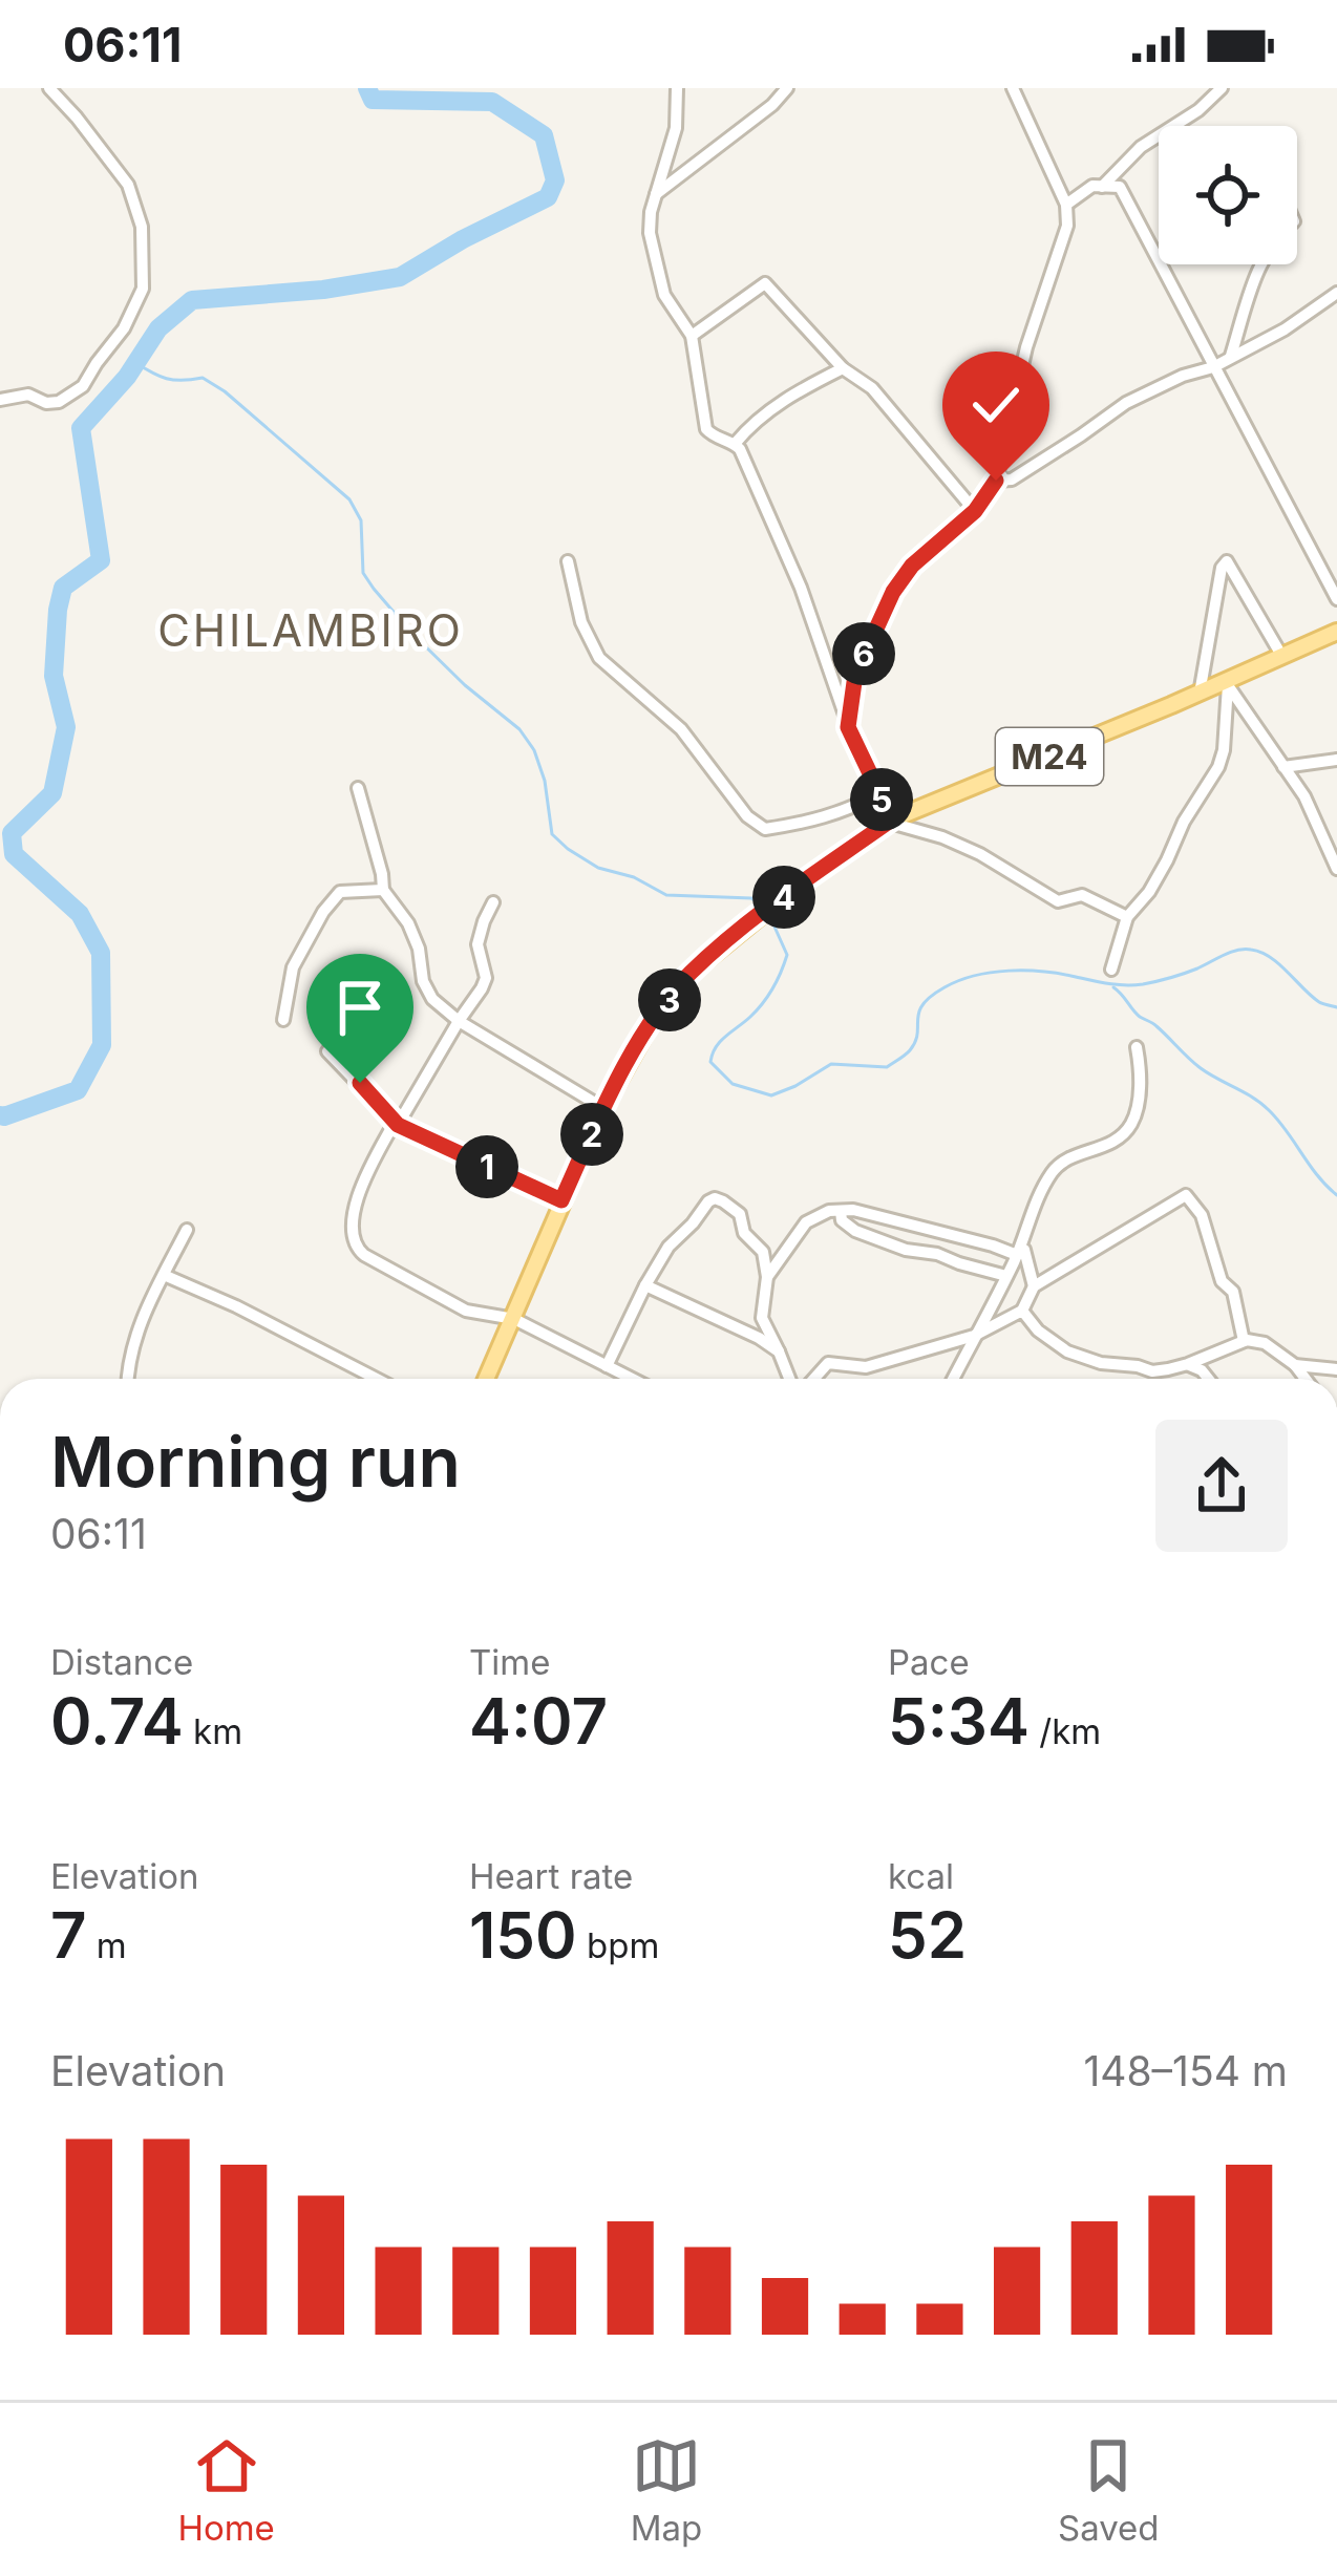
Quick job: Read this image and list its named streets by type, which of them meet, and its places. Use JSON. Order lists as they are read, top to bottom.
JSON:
{
  "streets": {
    "main road": ["M24"]
  },
  "districts": ["CHILAMBIRO"],
  "page": {
    "status": "06:11",
    "pins": [
      "6",
      "5",
      "4",
      "3",
      "2",
      "1"
    ],
    "heading": ["Morning run", "06:11"],
    "stats": [
      ["Distance", "0.74 km"],
      ["Time", "4:07"],
      ["Pace", "5:34 /km"],
      ["Elevation", "7 m"],
      ["Heart rate", "150 bpm"],
      ["kcal", "52"]
    ],
    "chart": ["Elevation", "148–154 m"],
    "tabs": ["Home", "Map", "Saved"]
  }
}
